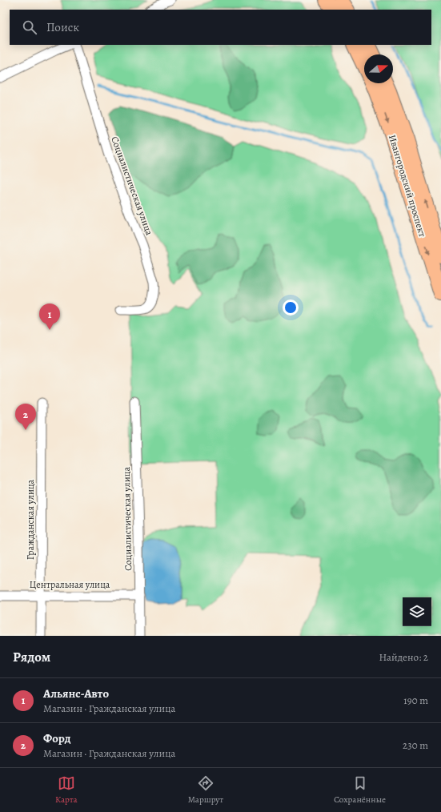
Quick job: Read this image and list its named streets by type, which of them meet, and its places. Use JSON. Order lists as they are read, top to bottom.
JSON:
{
  "streets": {
    "highway": ["Ивангородский проспект"],
    "street": ["Социалистическая улица", "Гражданская улица", "Центральная улица"]
  },
  "crossings": [
    ["Социалистическая улица", "Центральная улица"],
    ["Гражданская улица", "Центральная улица"]
  ],
  "north": "right",
  "page": {
    "search": "Поиск",
    "pins": ["1", "2"],
    "heading": ["Рядом", "Найдено: 2"],
    "list": [
      {
        "mark": "1",
        "name": "Альянс-Авто",
        "note": "Магазин · Гражданская улица",
        "value": "190 m"
      },
      {
        "mark": "2",
        "name": "Форд",
        "note": "Магазин · Гражданская улица",
        "value": "230 m"
      }
    ],
    "nav": ["Карта", "Маршрут", "Сохранённые"]
  }
}
